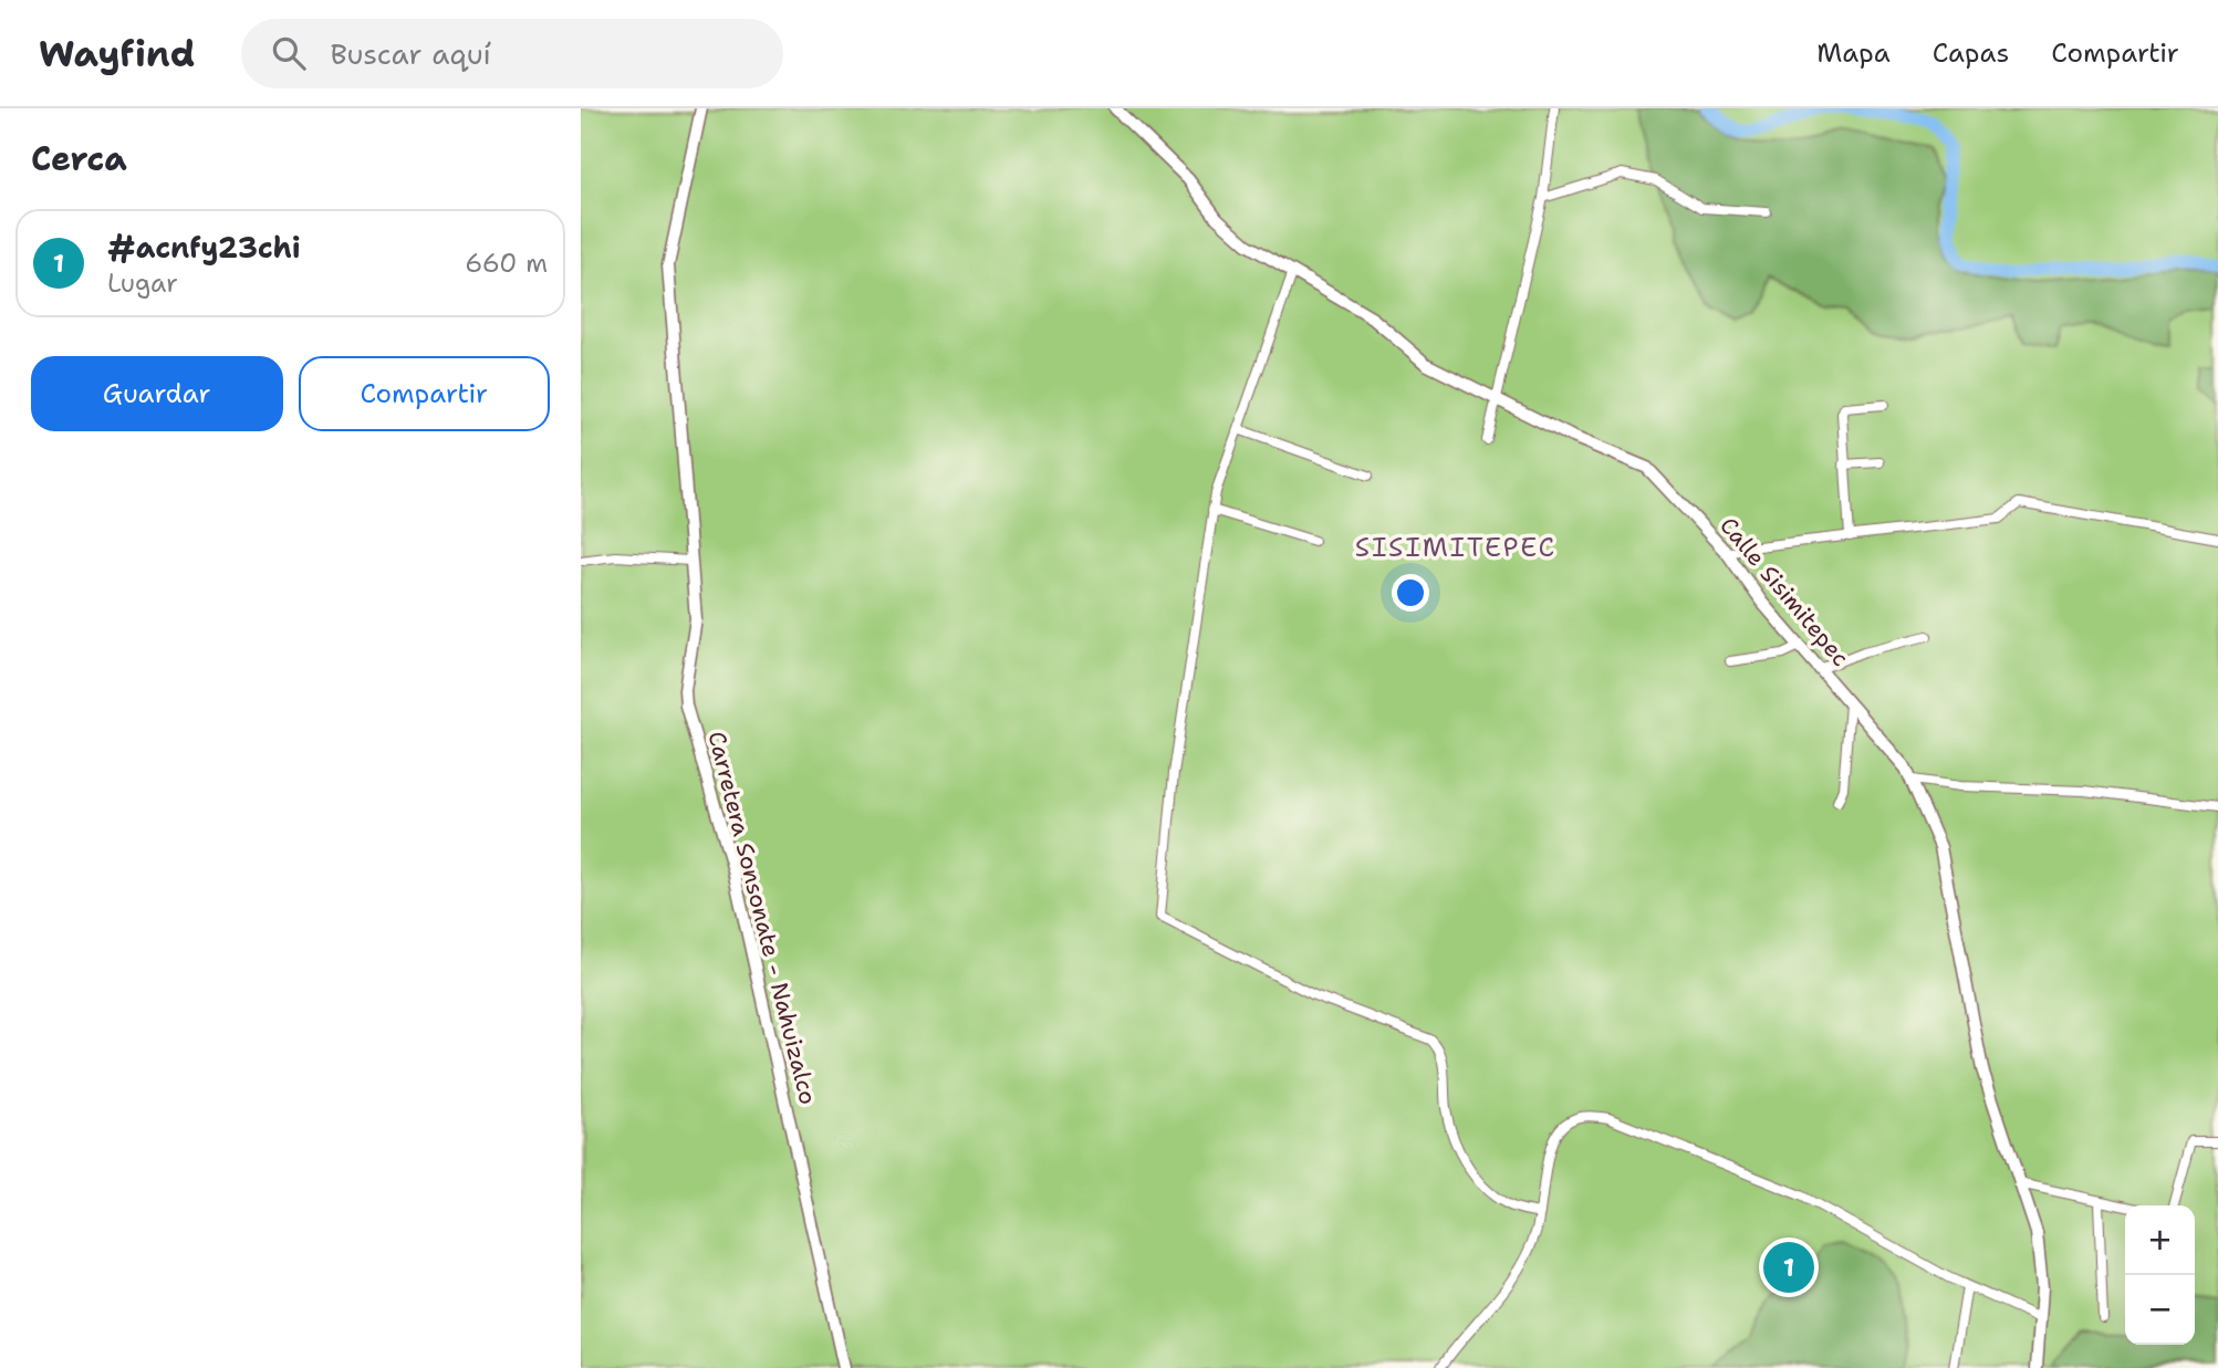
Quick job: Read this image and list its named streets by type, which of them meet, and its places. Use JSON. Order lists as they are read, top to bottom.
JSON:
{
  "streets": {
    "street": ["Calle Sisimitepec", "Carretera Sonsonate - Nahuizalco"]
  },
  "districts": ["SISIMITEPEC"],
  "page": {
    "header": "Wayfind",
    "search": "Buscar aquí",
    "nav": ["Mapa", "Capas", "Compartir"],
    "heading": "Cerca",
    "list": [
      {
        "mark": "1",
        "name": "#acnfy23chi",
        "note": "Lugar",
        "value": "660 m"
      }
    ],
    "buttons": ["Guardar", "Compartir"],
    "map_buttons": ["+", "−"],
    "pins": "1"
  }
}
